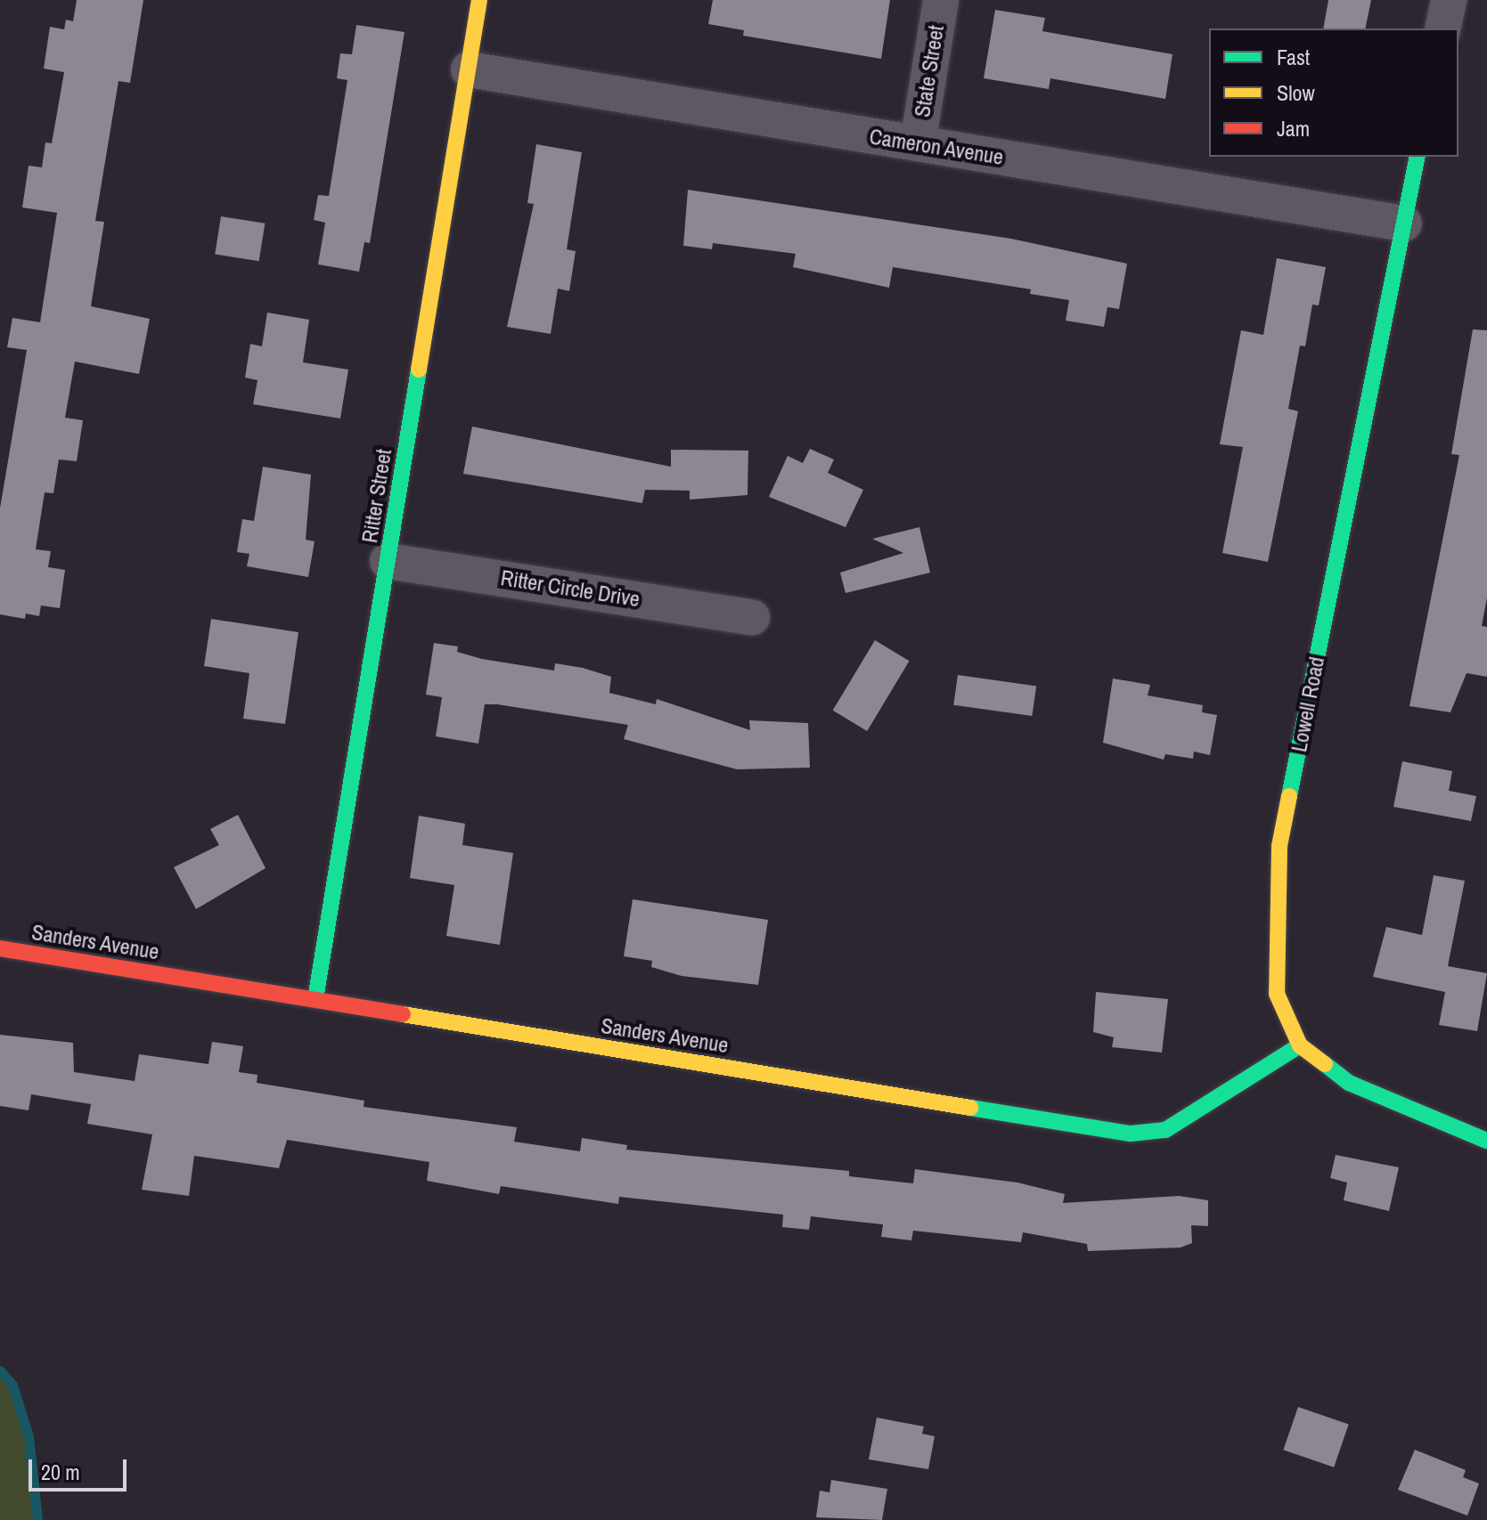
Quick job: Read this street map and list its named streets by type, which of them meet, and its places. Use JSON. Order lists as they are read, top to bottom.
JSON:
{
  "streets": {
    "street": [
      "State Street",
      "Cameron Avenue",
      "Ritter Street",
      "Ritter Circle Drive",
      "Lowell Road",
      "Sanders Avenue"
    ]
  },
  "crossings": [
    ["State Street", "Cameron Avenue"],
    ["Cameron Avenue", "Ritter Street"],
    ["Cameron Avenue", "Lowell Road"],
    ["Ritter Street", "Ritter Circle Drive"],
    ["Ritter Street", "Sanders Avenue"],
    ["Lowell Road", "Sanders Avenue"]
  ],
  "legend": ["Fast", "Slow", "Jam"],
  "scale_bar": "20 m"
}
